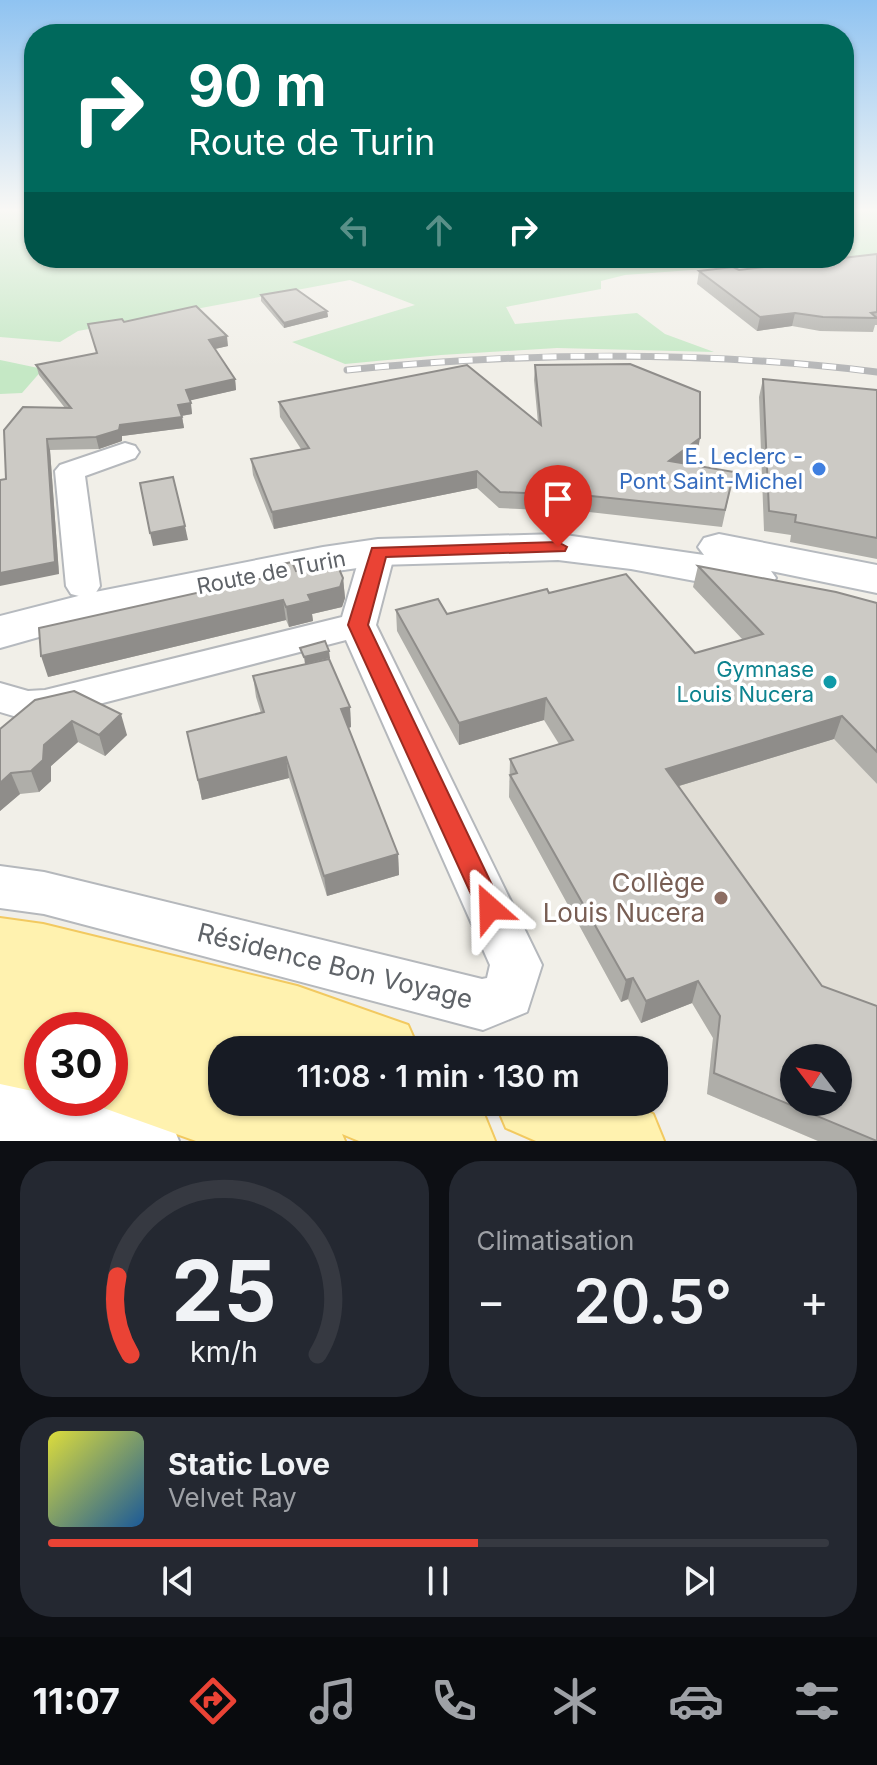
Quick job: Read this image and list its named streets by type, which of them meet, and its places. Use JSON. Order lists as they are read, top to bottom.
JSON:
{
  "streets": {
    "main road": ["Route de Turin"],
    "street": ["Résidence Bon Voyage"]
  },
  "places": ["E. Leclerc - Pont Saint-Michel", "Gymnase Louis Nucera", "Collège Louis Nucera"],
  "north": "top left",
  "page": {
    "turn": ["90 m", "Route de Turin"],
    "limit": "30",
    "trip": "11:08 · 1 min · 130 m",
    "tile": "Climatisation",
    "heat": ["−", "20.5°", "+"],
    "song": ["Static Love", "Velvet Ray"],
    "tabs": "11:07",
    "gauge": ["25", "km/h"]
  }
}
